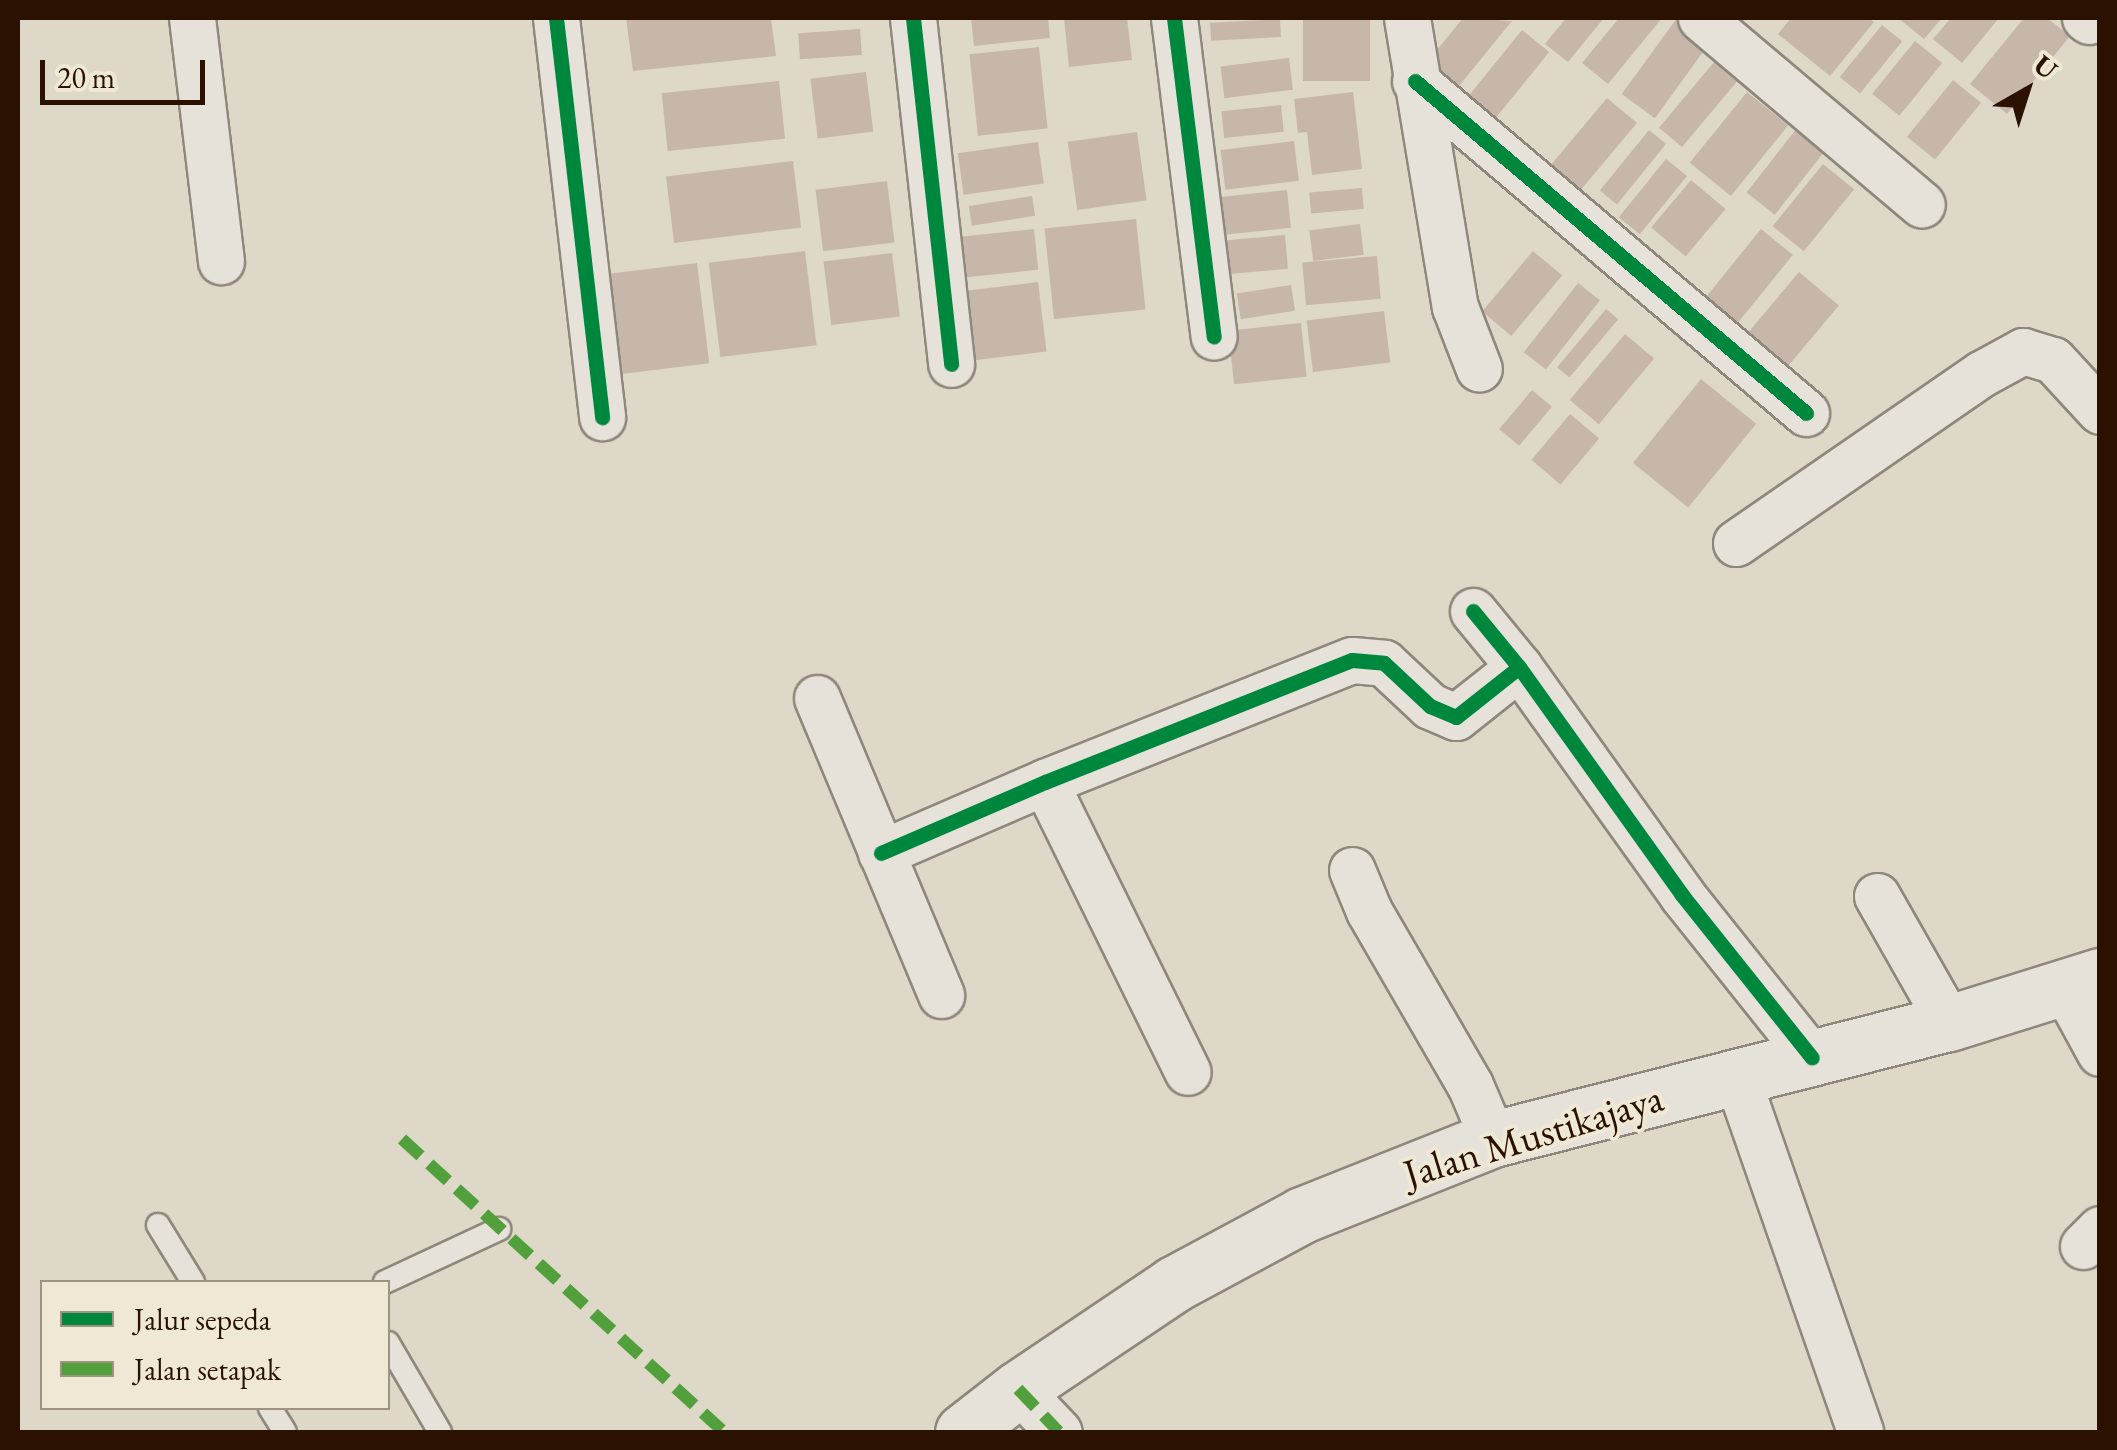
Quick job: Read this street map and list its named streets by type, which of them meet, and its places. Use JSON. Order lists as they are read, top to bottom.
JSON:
{
  "streets": {
    "main road": ["Jalan Mustikajaya"]
  },
  "legend": ["Jalur sepeda", "Jalan setapak"],
  "scale_bar": "20 m",
  "north": "top right"
}
